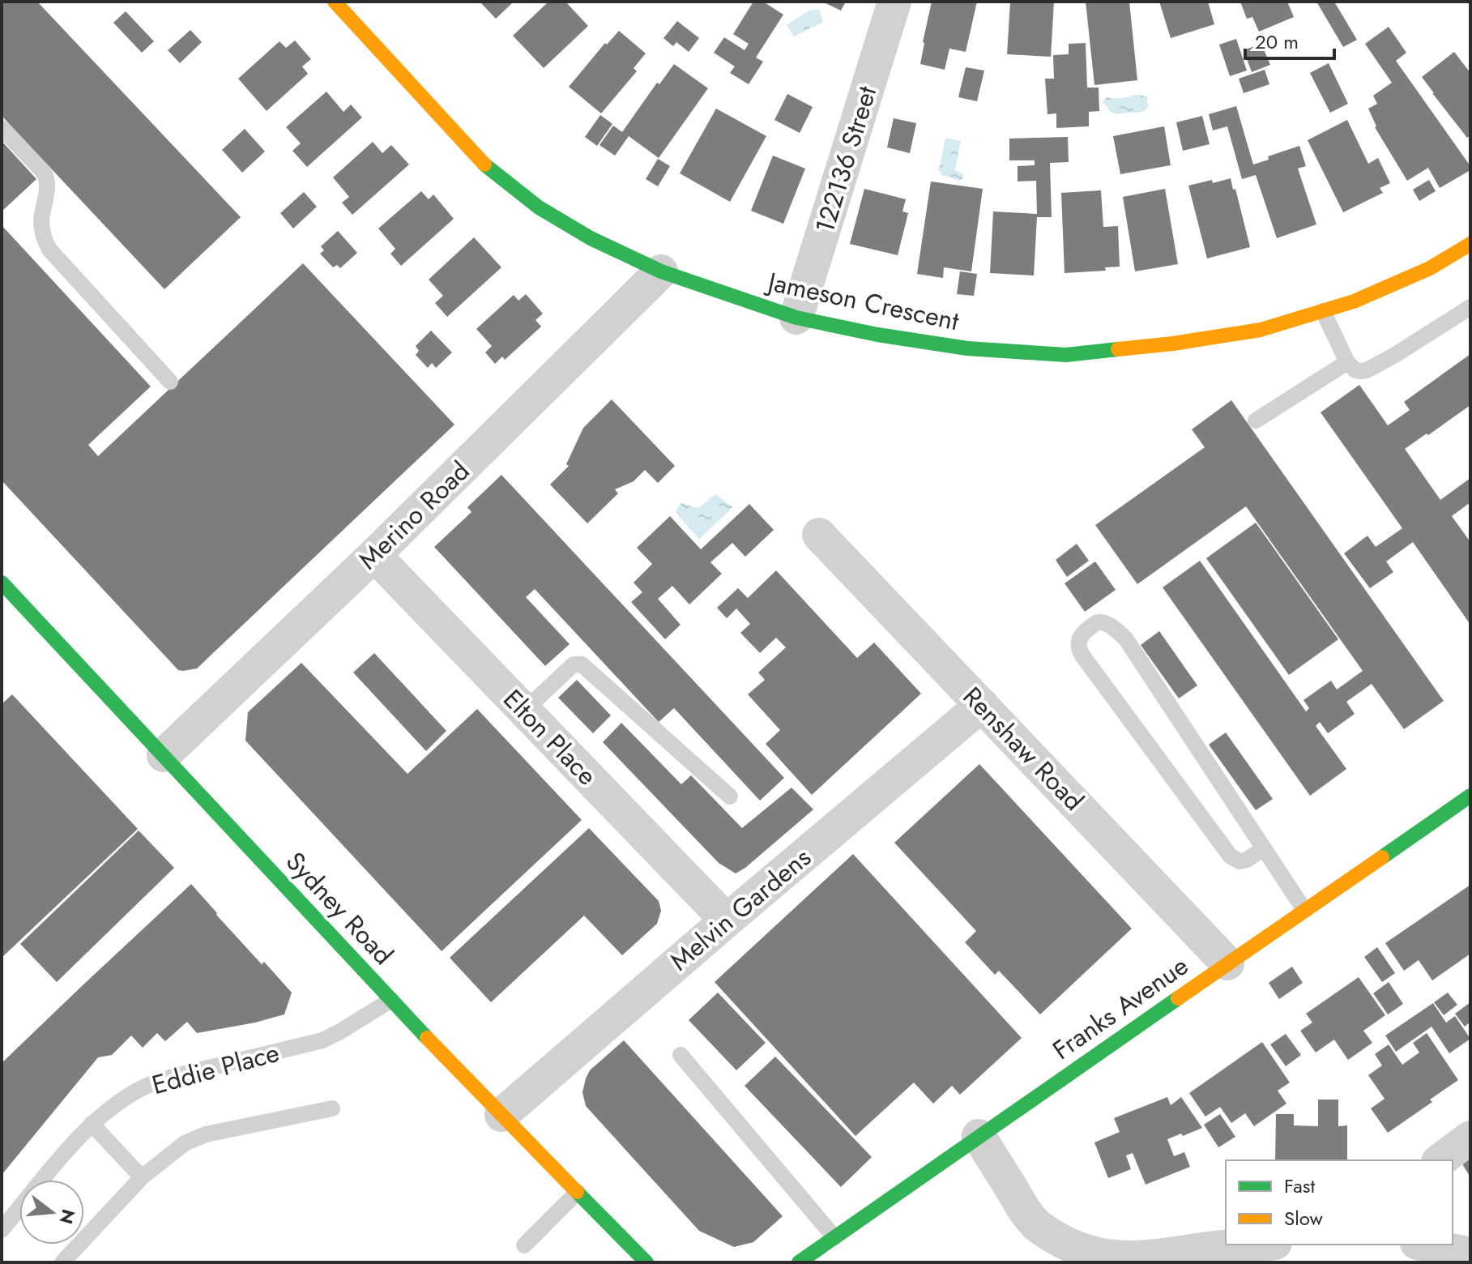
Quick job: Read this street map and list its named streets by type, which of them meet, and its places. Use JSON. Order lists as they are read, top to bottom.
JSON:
{
  "streets": {
    "street": [
      "122136 Street",
      "Jameson Crescent",
      "Merino Road",
      "Elton Place",
      "Renshaw Road",
      "Sydney Road",
      "Melvin Gardens",
      "Franks Avenue"
    ],
    "lane": ["Eddie Place"]
  },
  "crossings": [
    ["122136 Street", "Jameson Crescent"],
    ["Jameson Crescent", "Merino Road"],
    ["Merino Road", "Elton Place"],
    ["Merino Road", "Sydney Road"],
    ["Elton Place", "Melvin Gardens"],
    ["Renshaw Road", "Melvin Gardens"],
    ["Renshaw Road", "Franks Avenue"],
    ["Sydney Road", "Melvin Gardens"],
    ["Sydney Road", "Eddie Place"]
  ],
  "legend": ["Fast", "Slow"],
  "scale_bar": "20 m",
  "north": "right"
}
